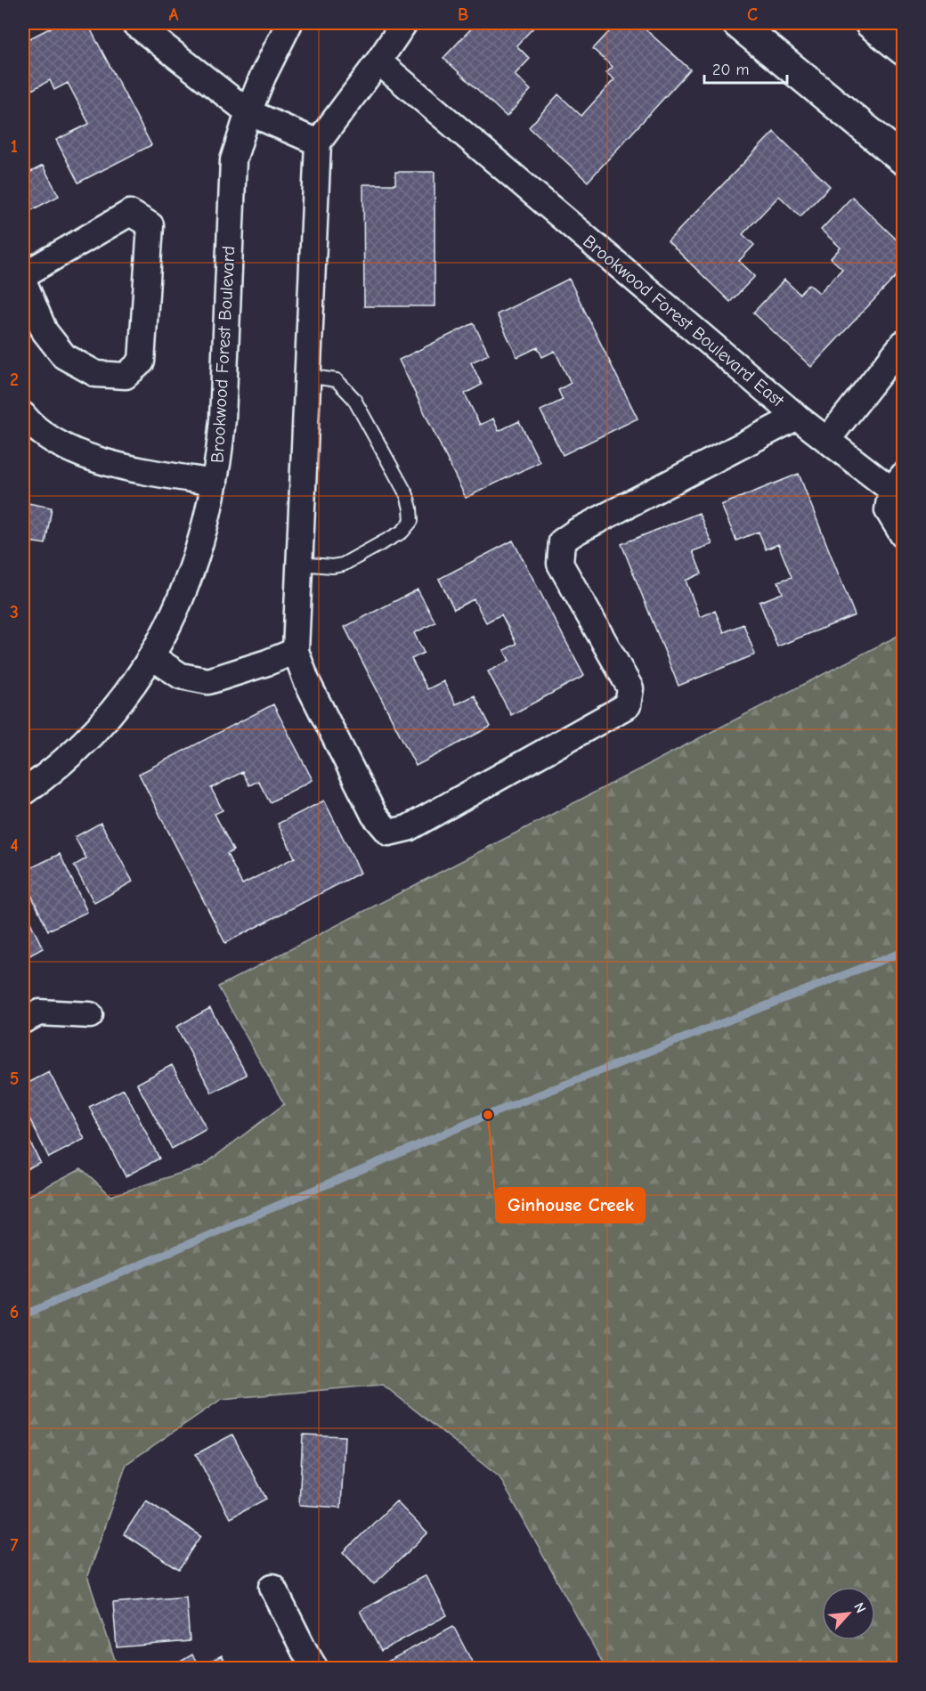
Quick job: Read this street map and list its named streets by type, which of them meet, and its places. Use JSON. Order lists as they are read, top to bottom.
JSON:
{
  "streets": {
    "street": ["Brookwood Forest Boulevard East", "Brookwood Forest Boulevard"]
  },
  "places": ["Ginhouse Creek"],
  "scale_bar": "20 m",
  "north": "top right",
  "grid": {
    "columns": ["A", "B", "C"],
    "rows": [
      "1",
      "2",
      "3",
      "4",
      "5",
      "6",
      "7"
    ]
  }
}
